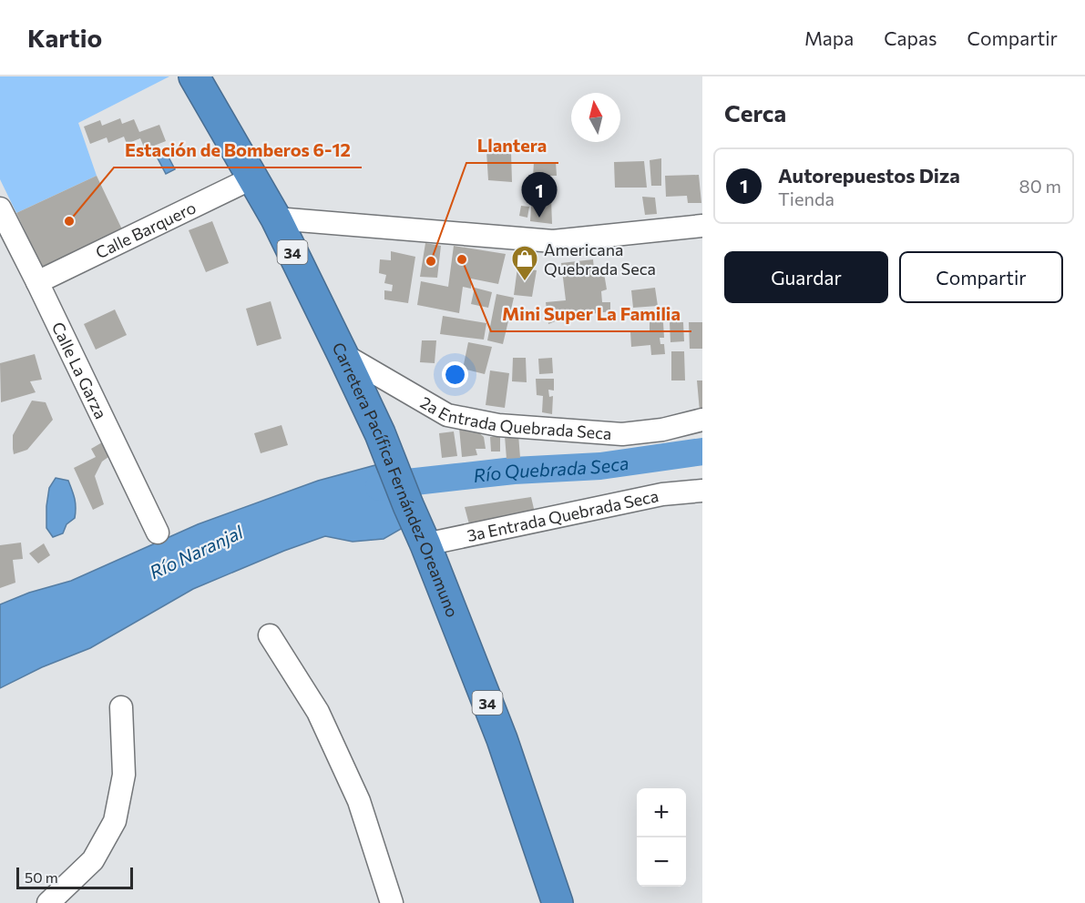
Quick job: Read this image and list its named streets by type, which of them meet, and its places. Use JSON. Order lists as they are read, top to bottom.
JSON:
{
  "streets": {
    "highway": ["34", "Carretera Pacífica Fernández Oreamuno"],
    "street": [
      "Calle Barquero",
      "Calle La Garza",
      "2a Entrada Quebrada Seca",
      "3a Entrada Quebrada Seca"
    ]
  },
  "crossings": [
    ["Calle Barquero", "Calle La Garza"],
    ["Calle Barquero", "Carretera Pacífica Fernández Oreamuno"],
    ["2a Entrada Quebrada Seca", "Carretera Pacífica Fernández Oreamuno"],
    ["Carretera Pacífica Fernández Oreamuno", "3a Entrada Quebrada Seca"]
  ],
  "water": ["Río Quebrada Seca", "Río Naranjal"],
  "places": {
    "other": ["Estación de Bomberos 6-12", "Mini Super La Familia", "Llantera"],
    "shop": ["Americana Quebrada Seca"]
  },
  "scale_bar": "50 m",
  "north": "top",
  "page": {
    "header": "Kartio",
    "nav": ["Mapa", "Capas", "Compartir"],
    "heading": "Cerca",
    "list": [
      {
        "mark": "1",
        "name": "Autorepuestos Diza",
        "note": "Tienda",
        "value": "80 m"
      }
    ],
    "pins": "1",
    "buttons": ["Guardar", "Compartir"],
    "map_buttons": ["+", "−"],
    "scale": "50 m"
  }
}
